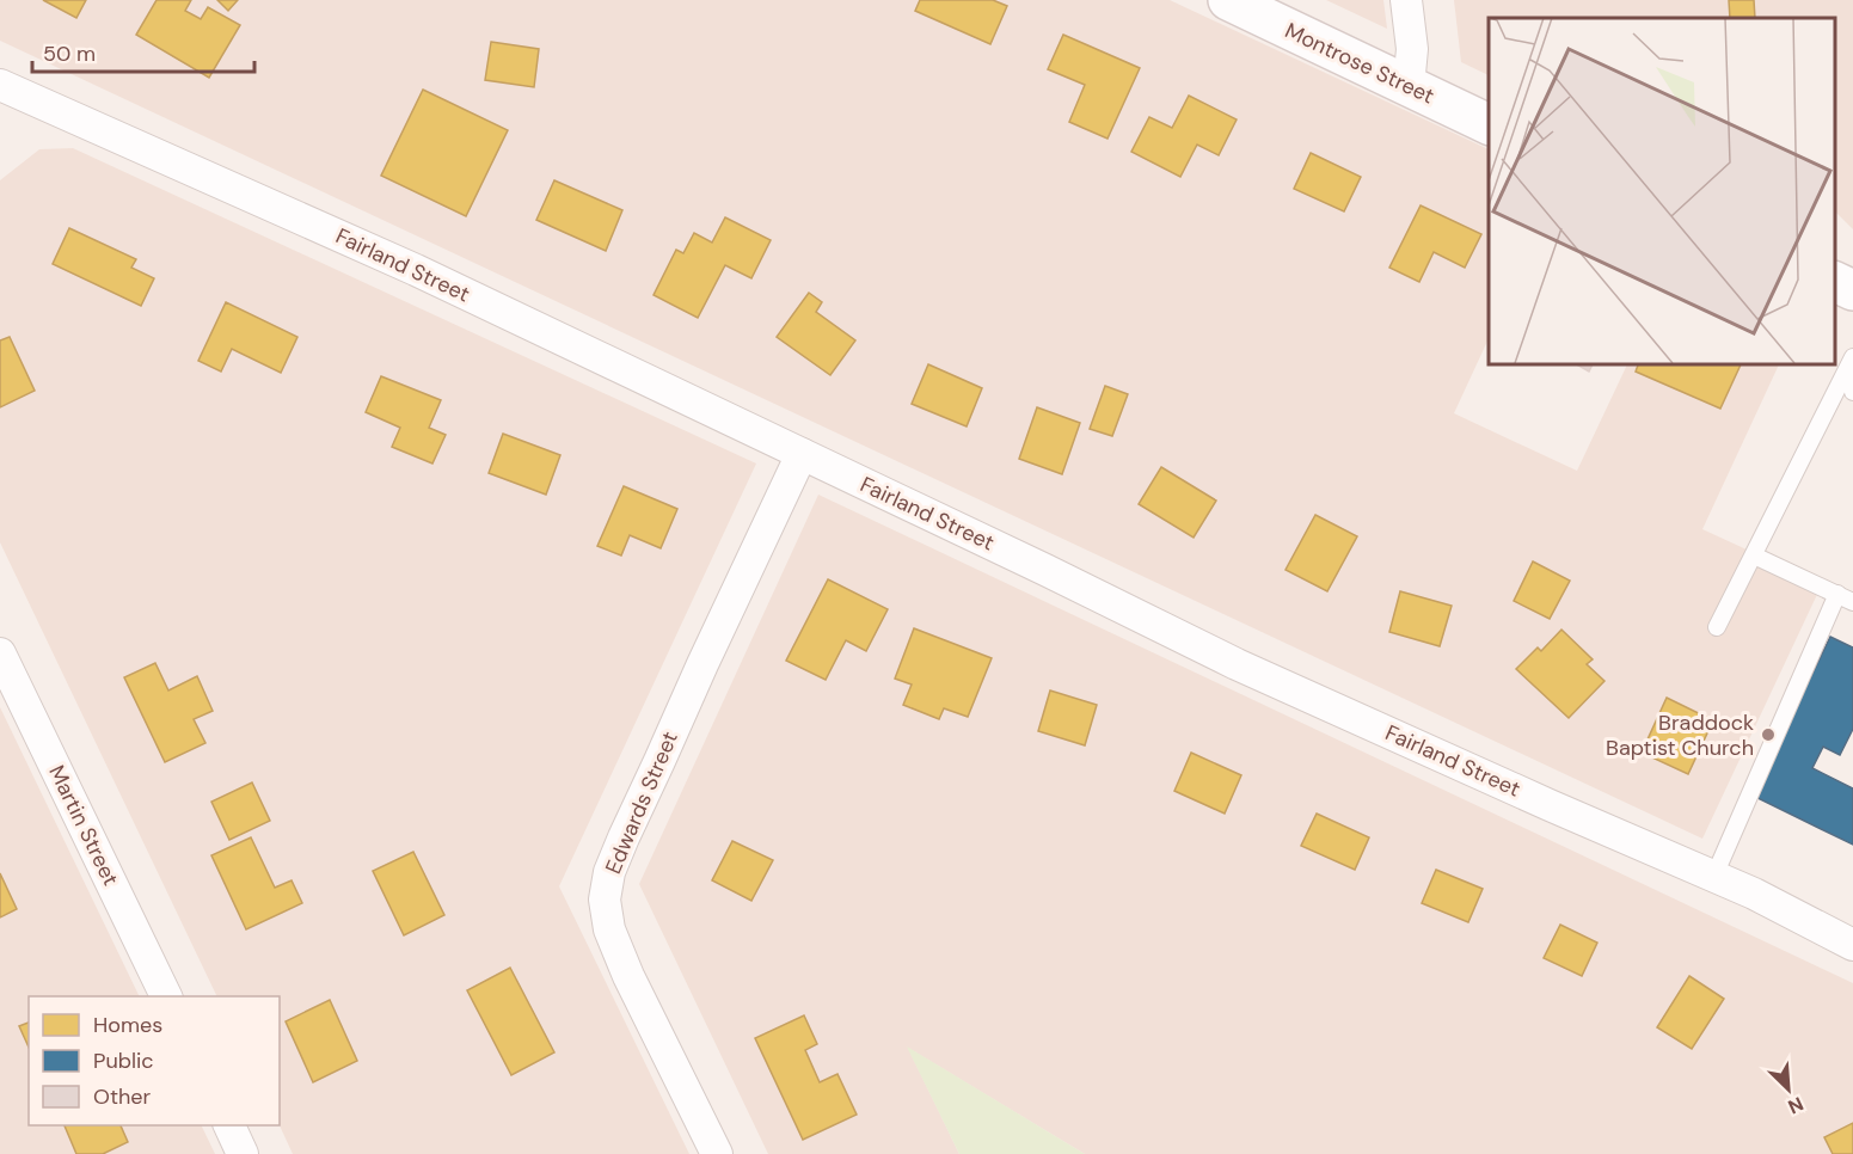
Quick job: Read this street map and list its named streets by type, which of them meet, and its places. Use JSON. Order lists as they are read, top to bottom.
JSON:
{
  "streets": {
    "street": [
      "Montrose Street",
      "Fairland Street",
      "Edwards Street",
      "Martin Street"
    ]
  },
  "crossings": [
    ["Fairland Street", "Edwards Street"]
  ],
  "places": ["Braddock Baptist Church"],
  "legend": ["Homes", "Public", "Other"],
  "scale_bar": "50 m",
  "north": "bottom right"
}
